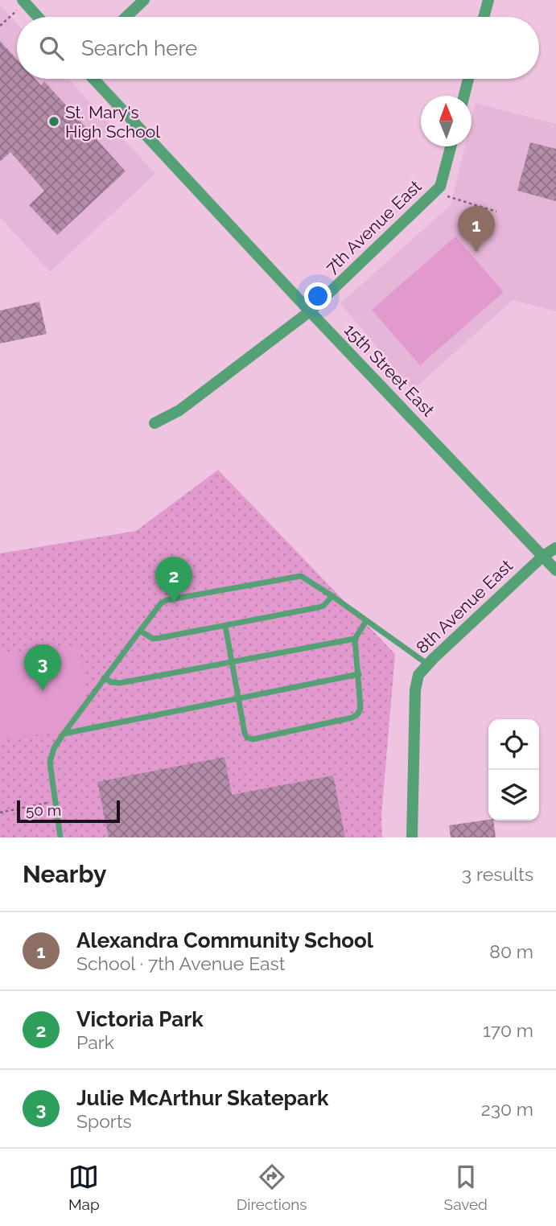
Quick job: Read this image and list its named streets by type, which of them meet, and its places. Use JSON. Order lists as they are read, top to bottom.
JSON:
{
  "streets": {
    "street": ["7th Avenue East", "15th Street East", "8th Avenue East"]
  },
  "crossings": [
    ["7th Avenue East", "15th Street East"],
    ["15th Street East", "8th Avenue East"]
  ],
  "places": ["St. Mary's High School"],
  "scale_bar": "50 m",
  "north": "top",
  "page": {
    "search": "Search here",
    "pins": ["1", "2", "3"],
    "scale": "50 m",
    "heading": ["Nearby", "3 results"],
    "list": [
      {
        "mark": "1",
        "name": "Alexandra Community School",
        "note": "School · 7th Avenue East",
        "value": "80 m"
      },
      {
        "mark": "2",
        "name": "Victoria Park",
        "note": "Park",
        "value": "170 m"
      },
      {
        "mark": "3",
        "name": "Julie McArthur Skatepark",
        "note": "Sports",
        "value": "230 m"
      }
    ],
    "nav": ["Map", "Directions", "Saved"]
  }
}
